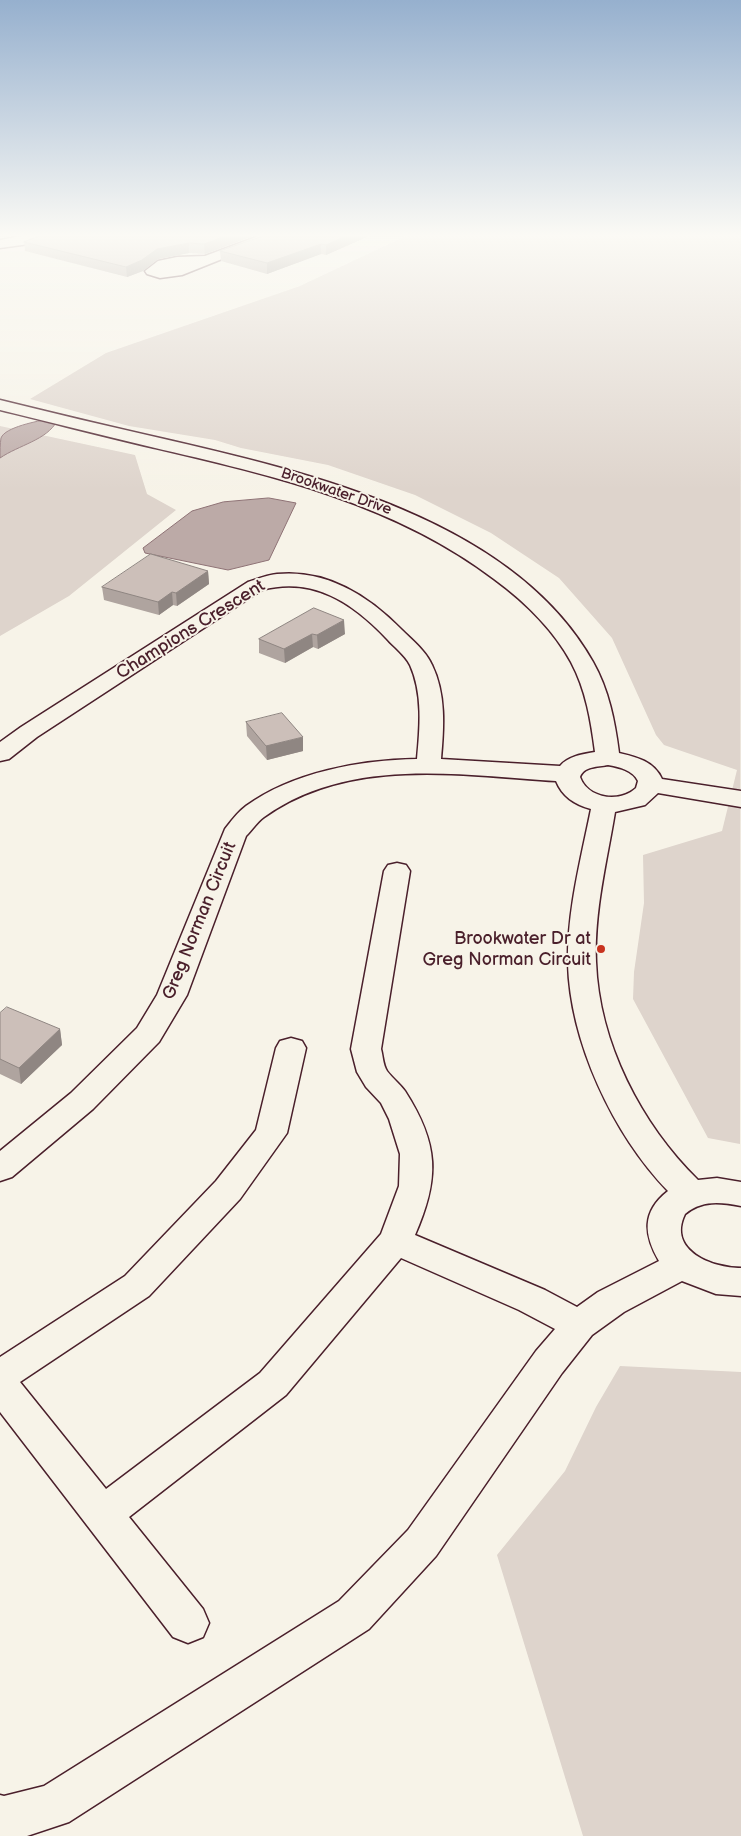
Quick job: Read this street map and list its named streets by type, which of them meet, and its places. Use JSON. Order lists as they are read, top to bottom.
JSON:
{
  "streets": {
    "street": ["Brookwater Drive", "Champions Crescent", "Greg Norman Circuit"]
  },
  "crossings": [
    ["Champions Crescent", "Greg Norman Circuit"]
  ],
  "places": ["Brookwater Dr at Greg Norman Circuit"]
}
